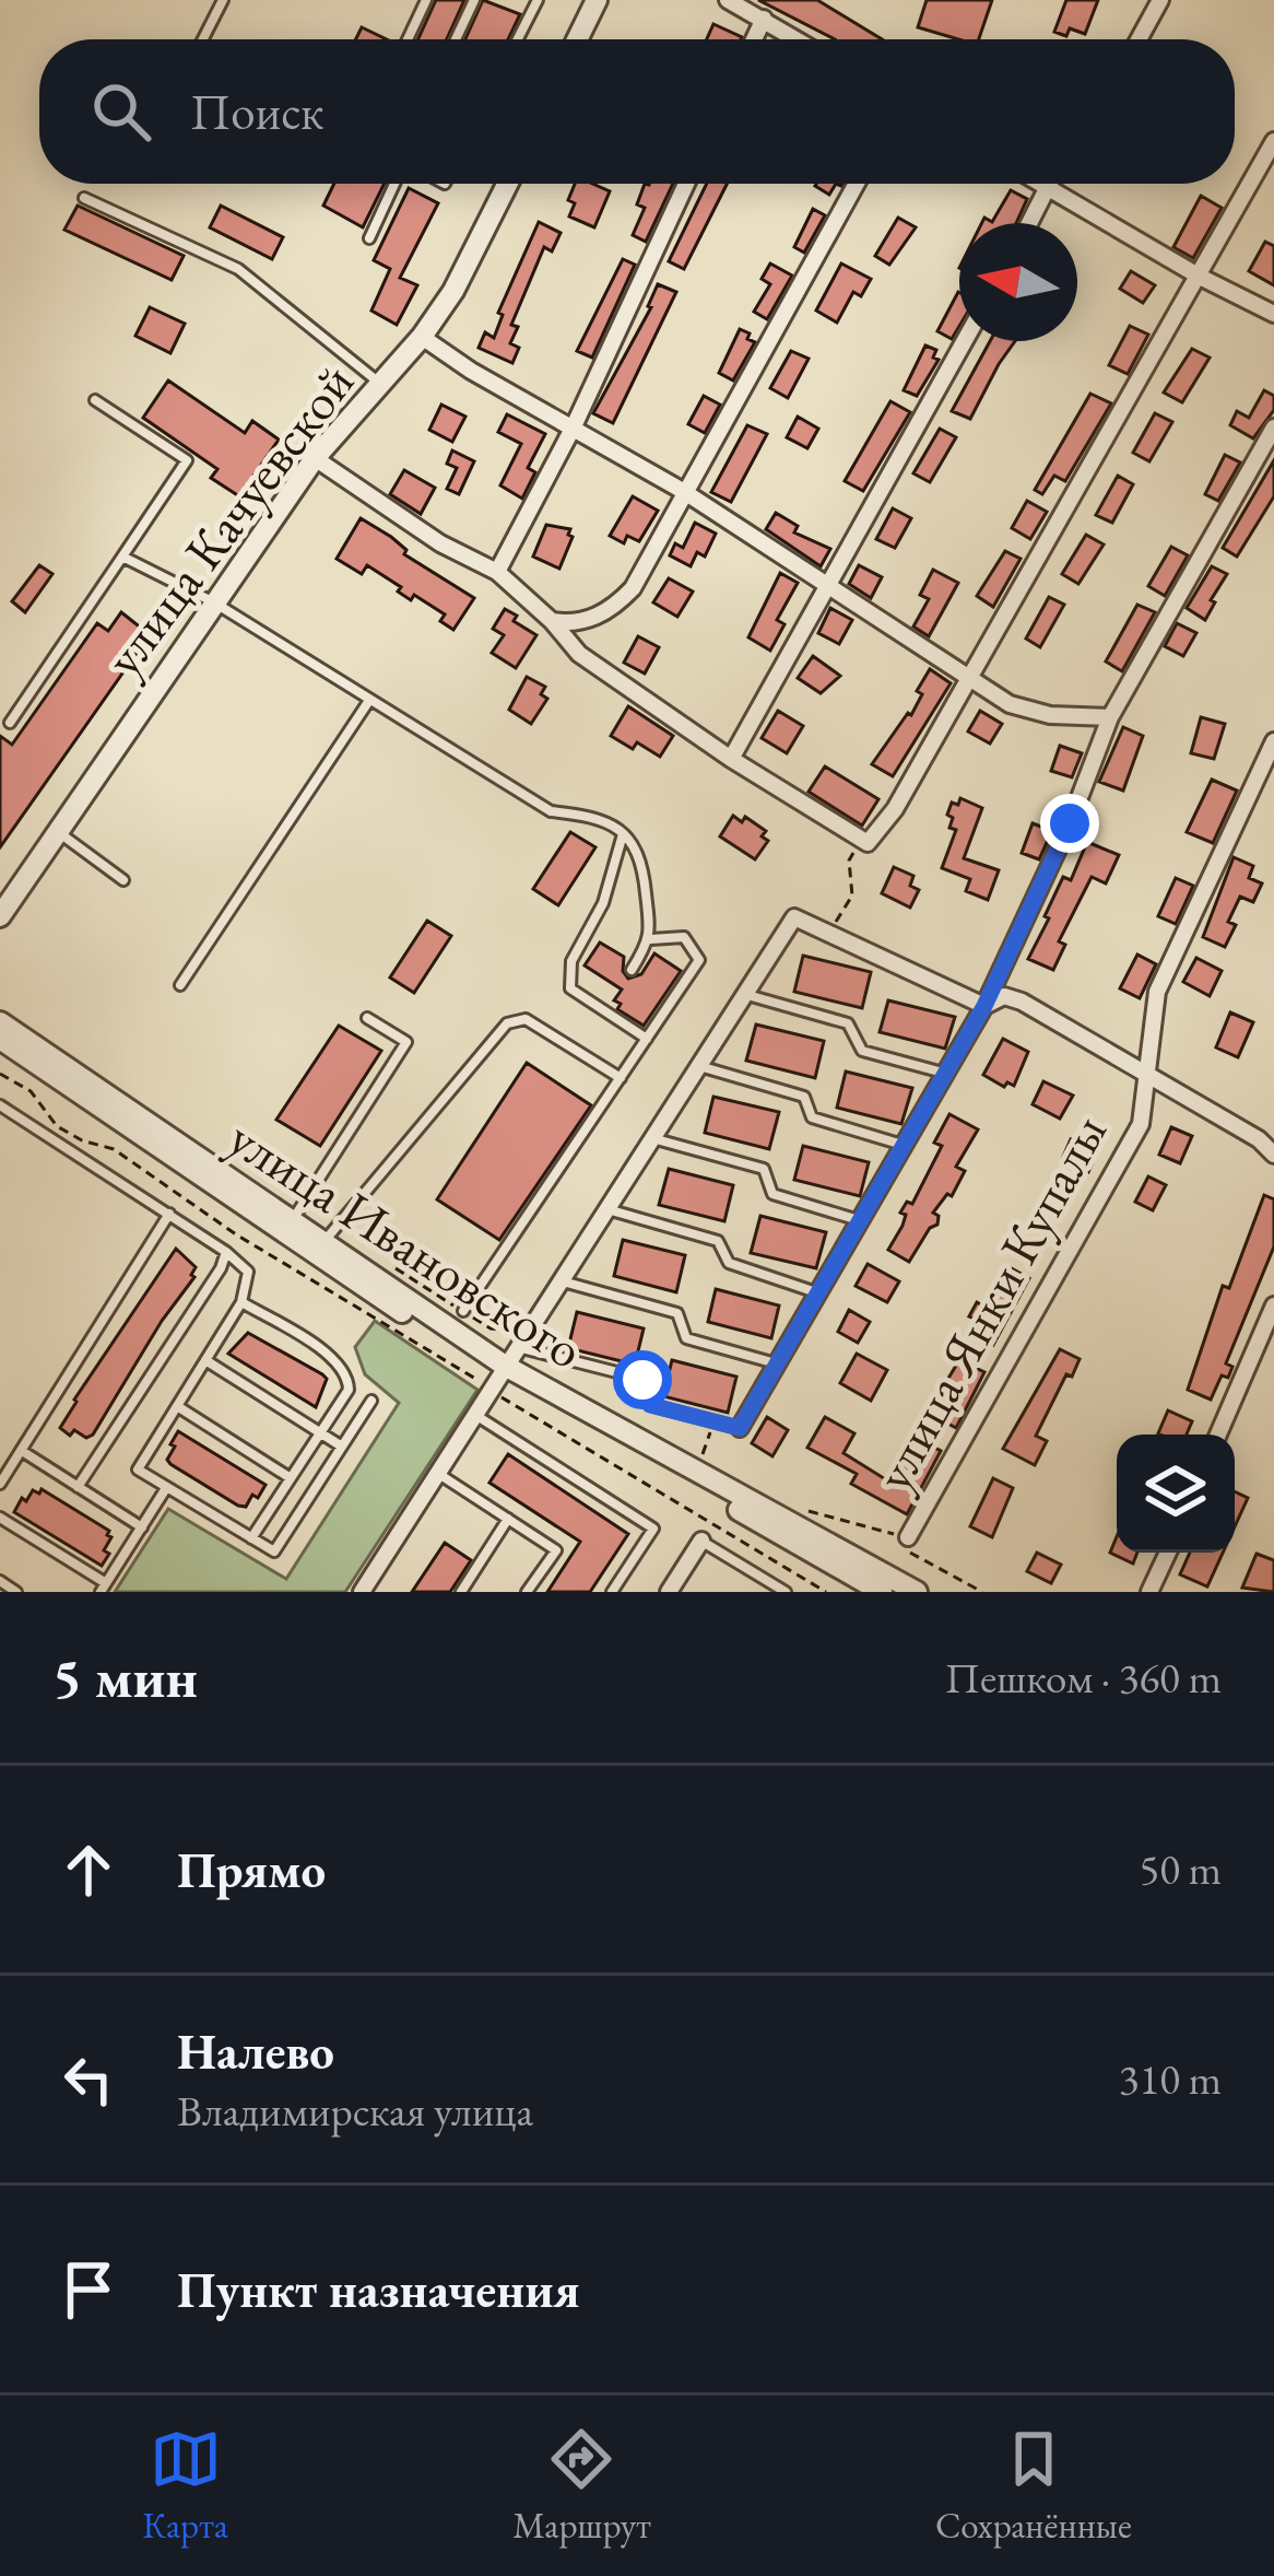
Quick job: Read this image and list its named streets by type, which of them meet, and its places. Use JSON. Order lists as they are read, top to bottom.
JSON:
{
  "streets": {
    "street": ["улица Качуевской", "улица Ивановского", "улица Янки Купалы"]
  },
  "north": "left",
  "page": {
    "search": "Поиск",
    "heading": ["5 мин", "Пешком · 360 m"],
    "list": [
      ["Прямо", "50 m"],
      ["Налево", "Владимирская улица", "310 m"],
      "Пункт назначения"
    ],
    "nav": ["Карта", "Маршрут", "Сохранённые"]
  }
}
